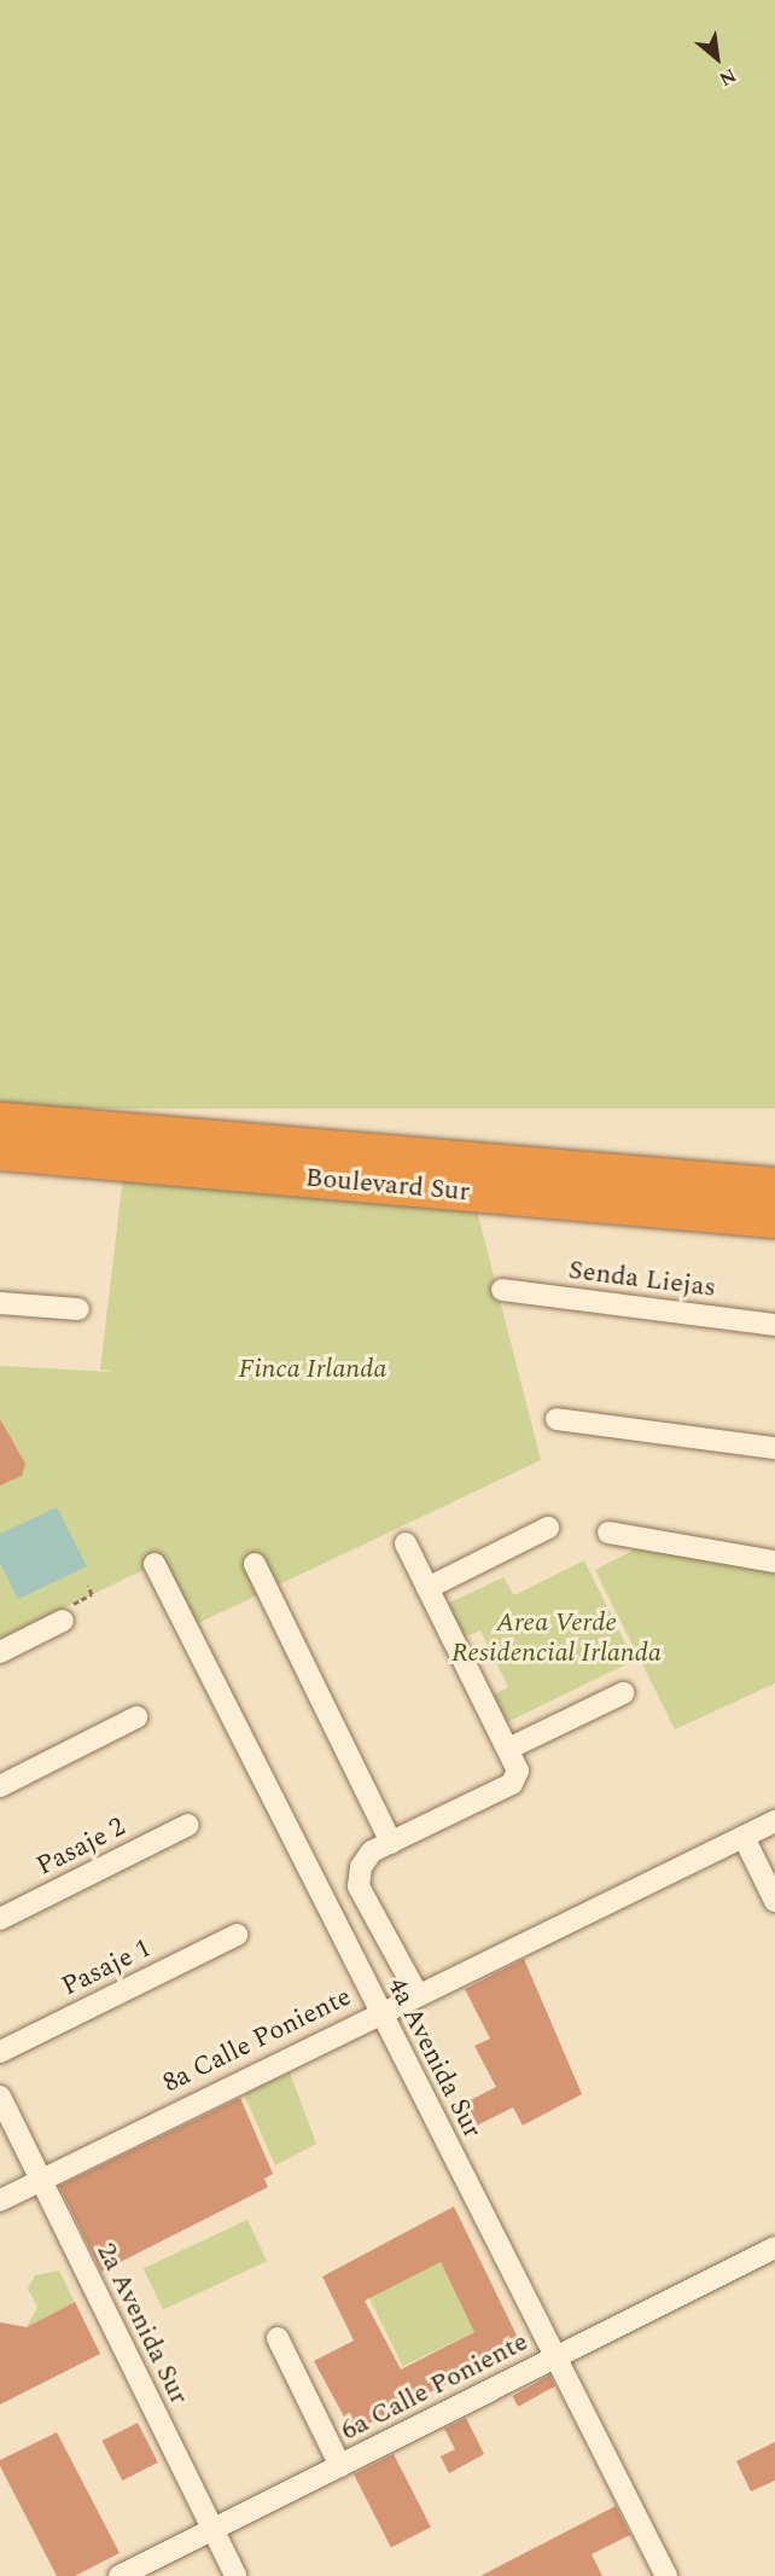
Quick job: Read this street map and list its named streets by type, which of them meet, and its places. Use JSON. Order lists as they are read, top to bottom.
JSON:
{
  "streets": {
    "highway": ["Boulevard Sur"],
    "street": [
      "Senda Liejas",
      "Pasaje 2",
      "Pasaje 1",
      "8a Calle Poniente",
      "4a Avenida Sur",
      "2a Avenida Sur",
      "6a Calle Poniente"
    ]
  },
  "crossings": [
    ["8a Calle Poniente", "4a Avenida Sur"],
    ["8a Calle Poniente", "2a Avenida Sur"],
    ["4a Avenida Sur", "6a Calle Poniente"],
    ["2a Avenida Sur", "6a Calle Poniente"]
  ],
  "parks": ["Finca Irlanda", "Area Verde Residencial Irlanda"],
  "north": "bottom right"
}
